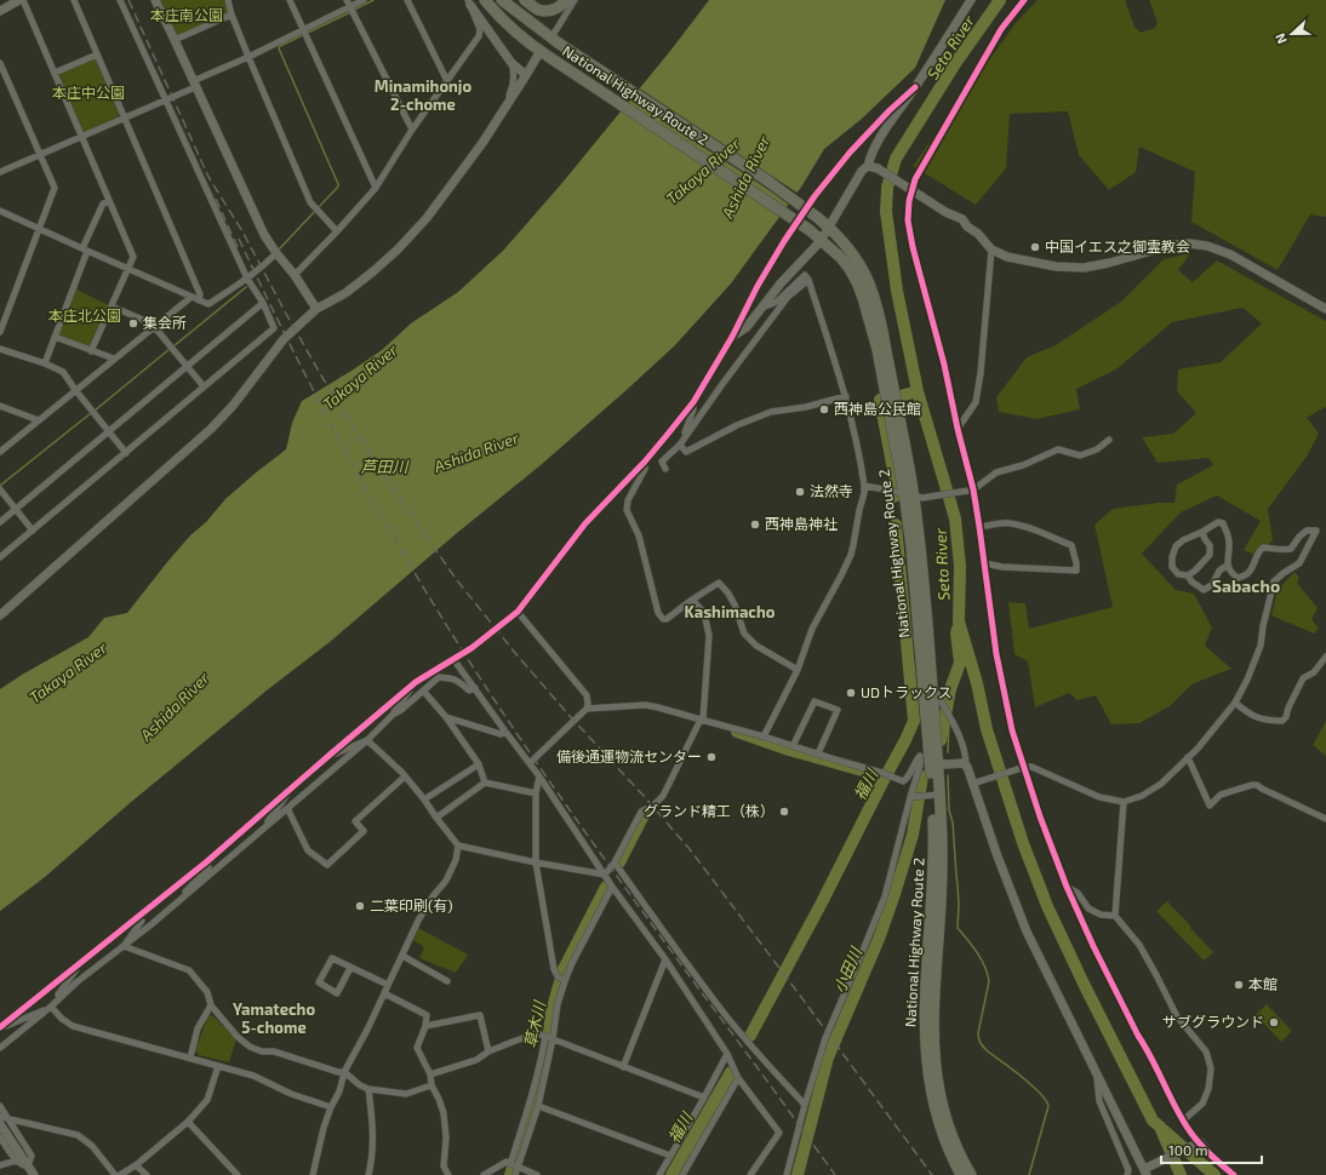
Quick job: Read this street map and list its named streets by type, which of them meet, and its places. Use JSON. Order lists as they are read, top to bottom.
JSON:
{
  "streets": {
    "highway": ["National Highway Route 2"]
  },
  "districts": [
    "Minamihonjo 2-chome",
    "Sabacho",
    "Kashimacho",
    "Yamatecho 5-chome"
  ],
  "water": [
    "Seto River",
    "Takaya River",
    "Ashida River",
    "芦田川",
    "福川",
    "小田川",
    "草木川"
  ],
  "parks": ["本庄南公園", "本庄中公園", "本庄北公園"],
  "places": [
    "中国イエス之御霊教会",
    "集会所",
    "西神島公民館",
    "法然寺",
    "西神島神社",
    "UDトラックス",
    "備後通運物流センター",
    "グランド精工（株）",
    "二葉印刷(有)",
    "本館",
    "サブグラウンド"
  ],
  "scale_bar": "100 m",
  "north": "left"
}
